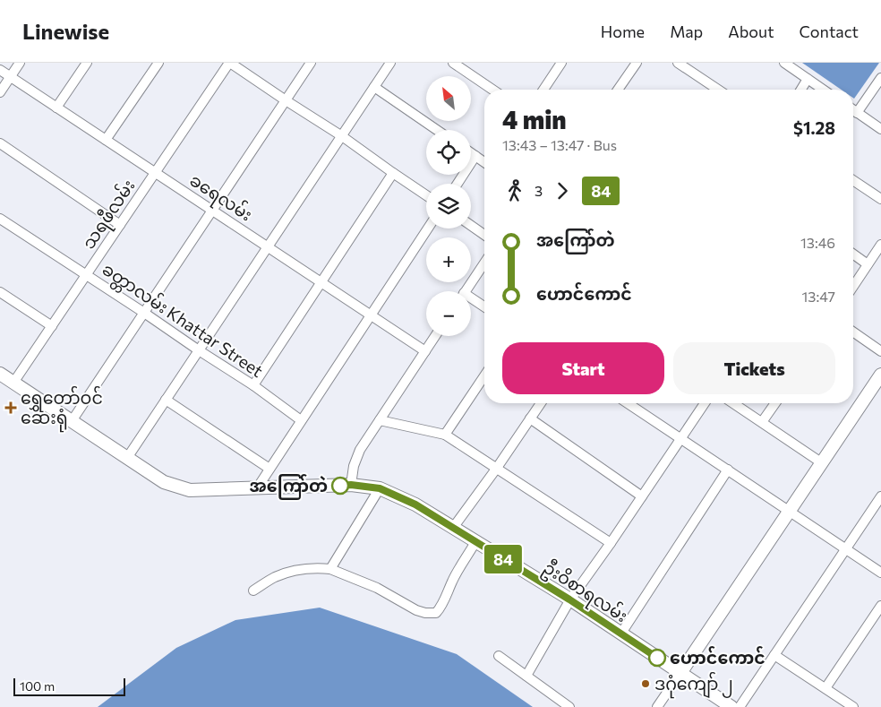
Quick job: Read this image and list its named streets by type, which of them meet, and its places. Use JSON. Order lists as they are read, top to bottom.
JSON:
{
  "streets": {
    "main road": ["ဦးဝိစာရလမ်း"],
    "street": ["ခရေလမ်း", "သရဖီလမ်း", "ခတ္တာလမ်း Khattar Street"]
  },
  "crossings": [
    ["ခရေလမ်း", "သရဖီလမ်း"],
    ["သရဖီလမ်း", "ခတ္တာလမ်း Khattar Street"],
    ["သရဖီလမ်း", "ဦးဝိစာရလမ်း"]
  ],
  "places": {
    "health": ["ရွှေတော်ဝင် ဆေးရုံ"],
    "other": ["အကြော်တဲ", "ဟောင်ကောင်", "ဒဂုံကျော် ၂"]
  },
  "lines": ["bus line 84"],
  "scale_bar": "100 m",
  "north": "top left",
  "page": {
    "header": "Linewise",
    "nav": [
      "Home",
      "Map",
      "About",
      "Contact"
    ],
    "on_map": "84",
    "map_buttons": ["+", "−"],
    "heading": ["4 min", "13:43 – 13:47 · Bus", "$1.28"],
    "legs": ["3", "84"],
    "list": [
      {
        "name": "အကြော်တဲ",
        "value": "13:46"
      },
      {
        "name": "ဟောင်ကောင်",
        "value": "13:47"
      }
    ],
    "buttons": ["Start", "Tickets"],
    "scale": "100 m"
  }
}
